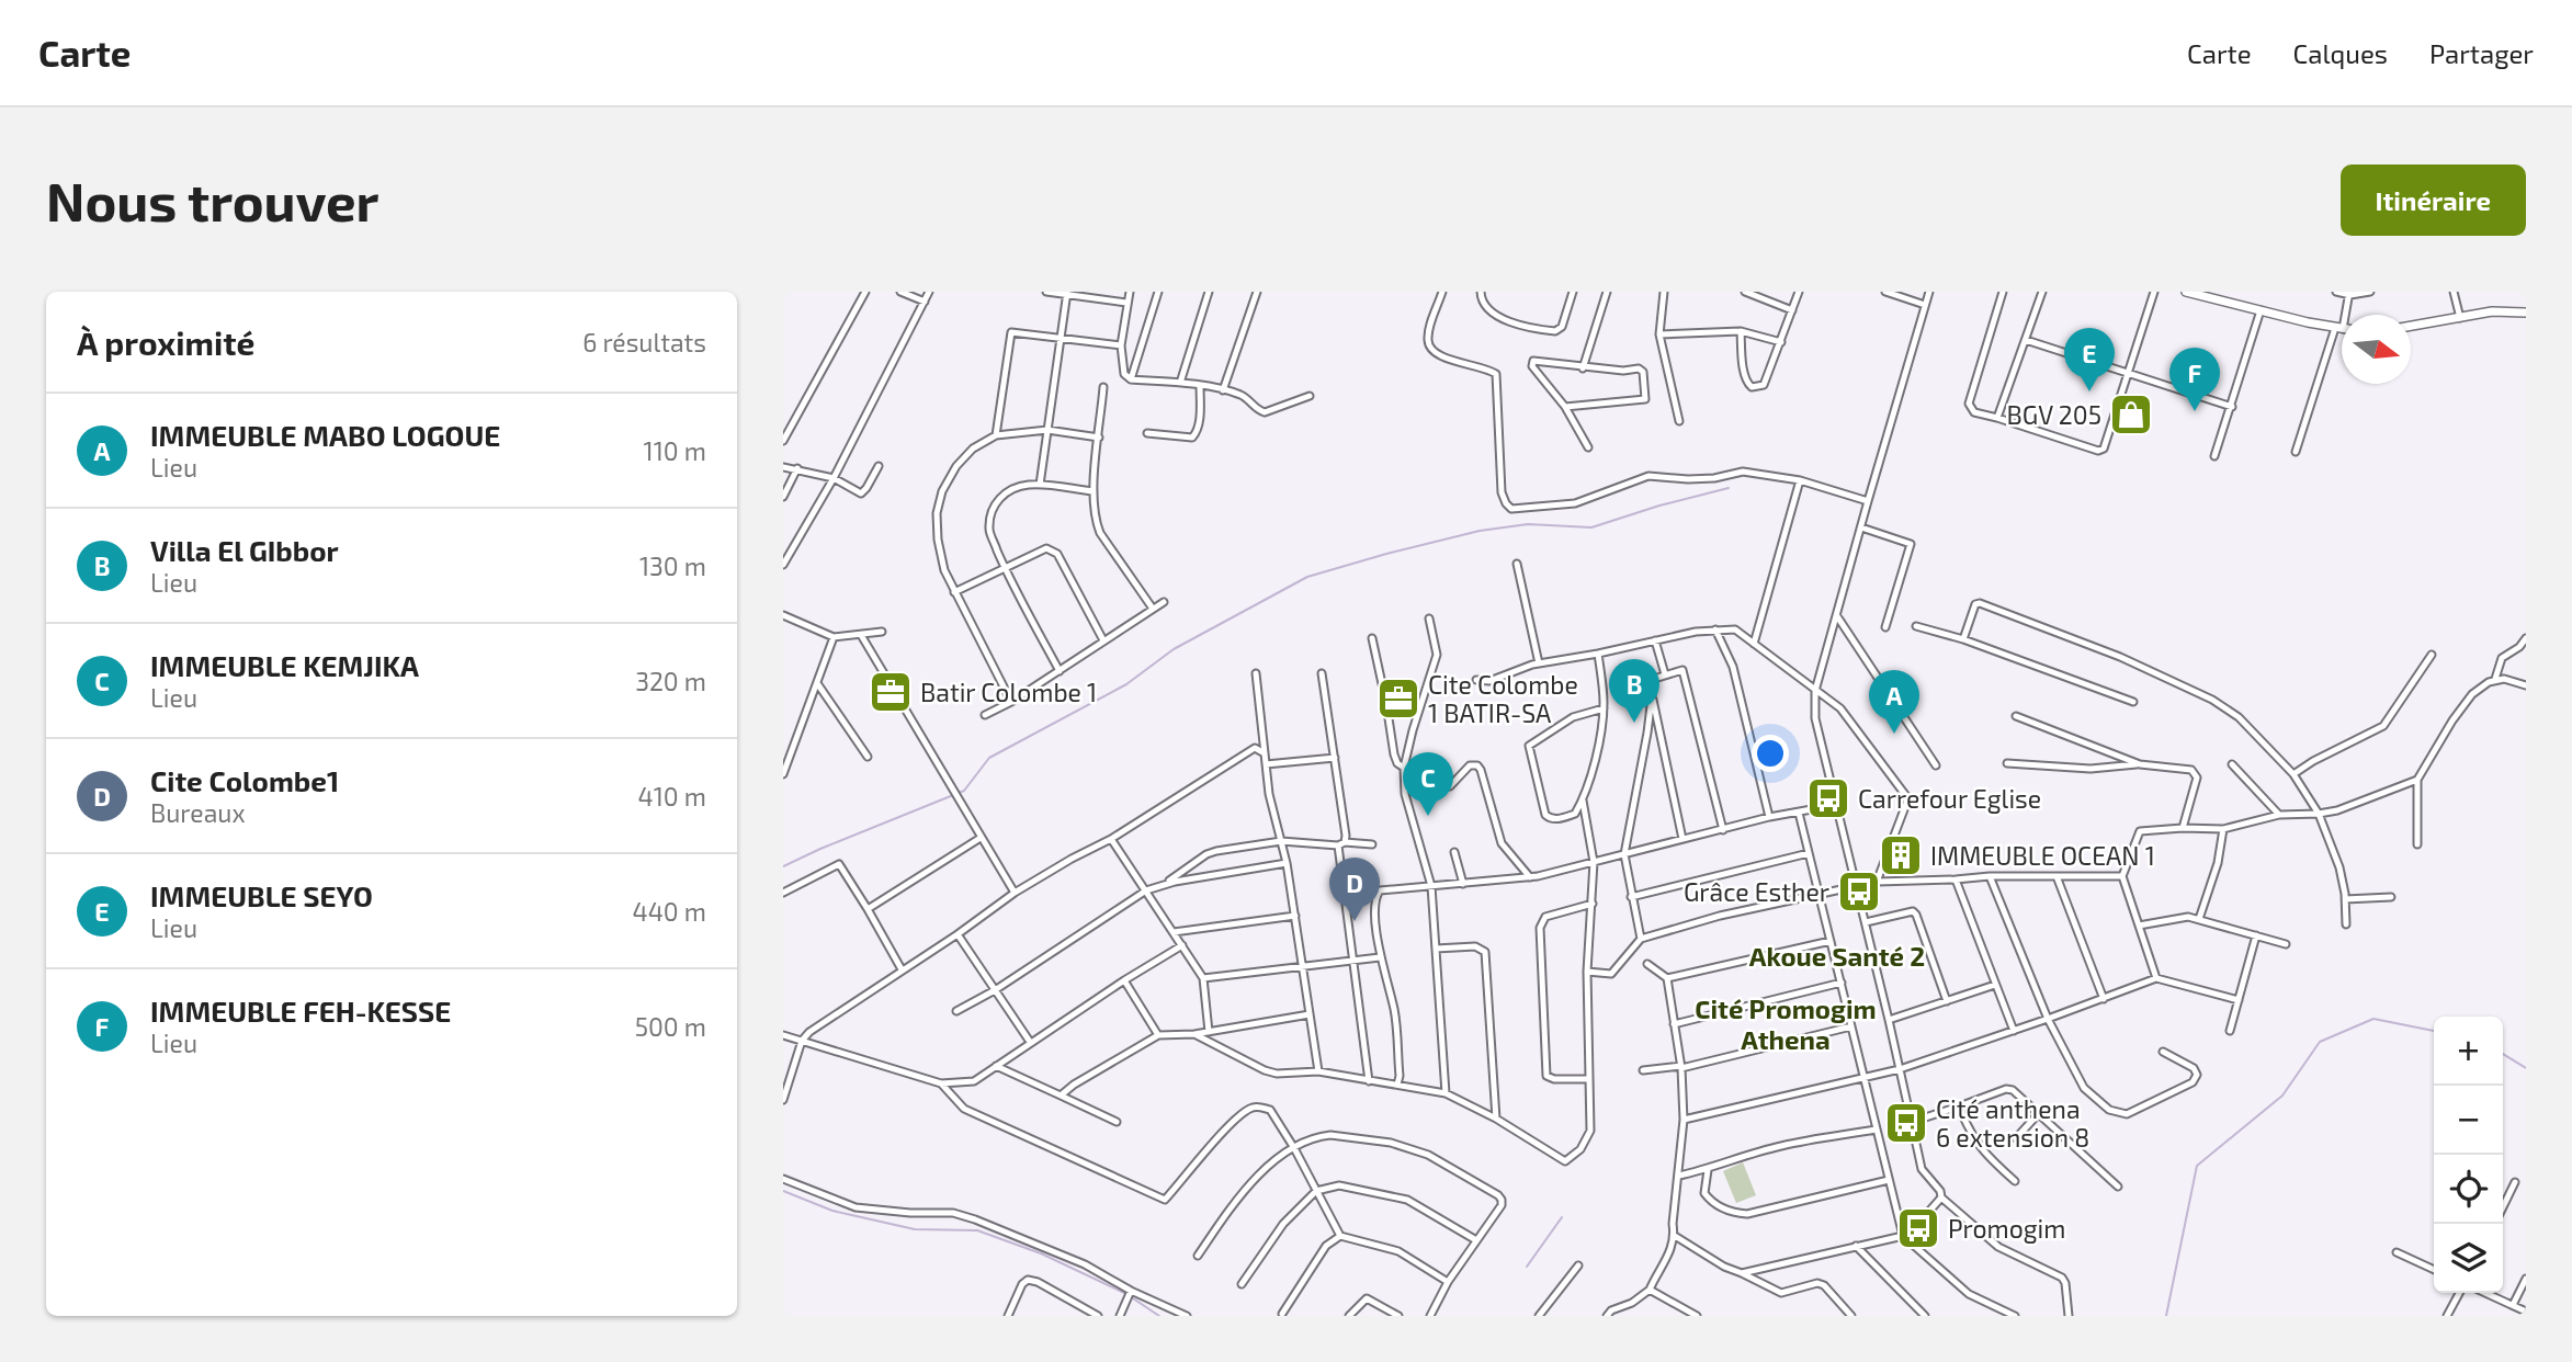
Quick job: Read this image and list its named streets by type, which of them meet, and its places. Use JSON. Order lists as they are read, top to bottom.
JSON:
{
  "districts": ["Akoue Santé 2", "Cité Promogim Athena"],
  "places": {
    "shop": ["BGV 205"],
    "office": ["Batir Colombe 1", "Cite Colombe 1 BATIR-SA"],
    "bus stop": [
      "Carrefour Eglise",
      "Grâce Esther",
      "Cité anthena 6 extension 8",
      "Promogim"
    ],
    "building": ["IMMEUBLE OCEAN 1"]
  },
  "north": "right",
  "page": {
    "header": "Carte",
    "nav": ["Carte", "Calques", "Partager"],
    "buttons": "Itinéraire",
    "title": "Nous trouver",
    "heading": ["À proximité", "6 résultats"],
    "pins": [
      "E",
      "F",
      "B",
      "A",
      "C",
      "D"
    ],
    "list": [
      {
        "mark": "A",
        "name": "IMMEUBLE MABO LOGOUE",
        "note": "Lieu",
        "value": "110 m"
      },
      {
        "mark": "B",
        "name": "Villa El GIbbor",
        "note": "Lieu",
        "value": "130 m"
      },
      {
        "mark": "C",
        "name": "IMMEUBLE KEMJIKA",
        "note": "Lieu",
        "value": "320 m"
      },
      {
        "mark": "D",
        "name": "Cite Colombe1",
        "note": "Bureaux",
        "value": "410 m"
      },
      {
        "mark": "E",
        "name": "IMMEUBLE SEYO",
        "note": "Lieu",
        "value": "440 m"
      },
      {
        "mark": "F",
        "name": "IMMEUBLE FEH-KESSE",
        "note": "Lieu",
        "value": "500 m"
      }
    ],
    "map_buttons": ["+", "−"]
  }
}
